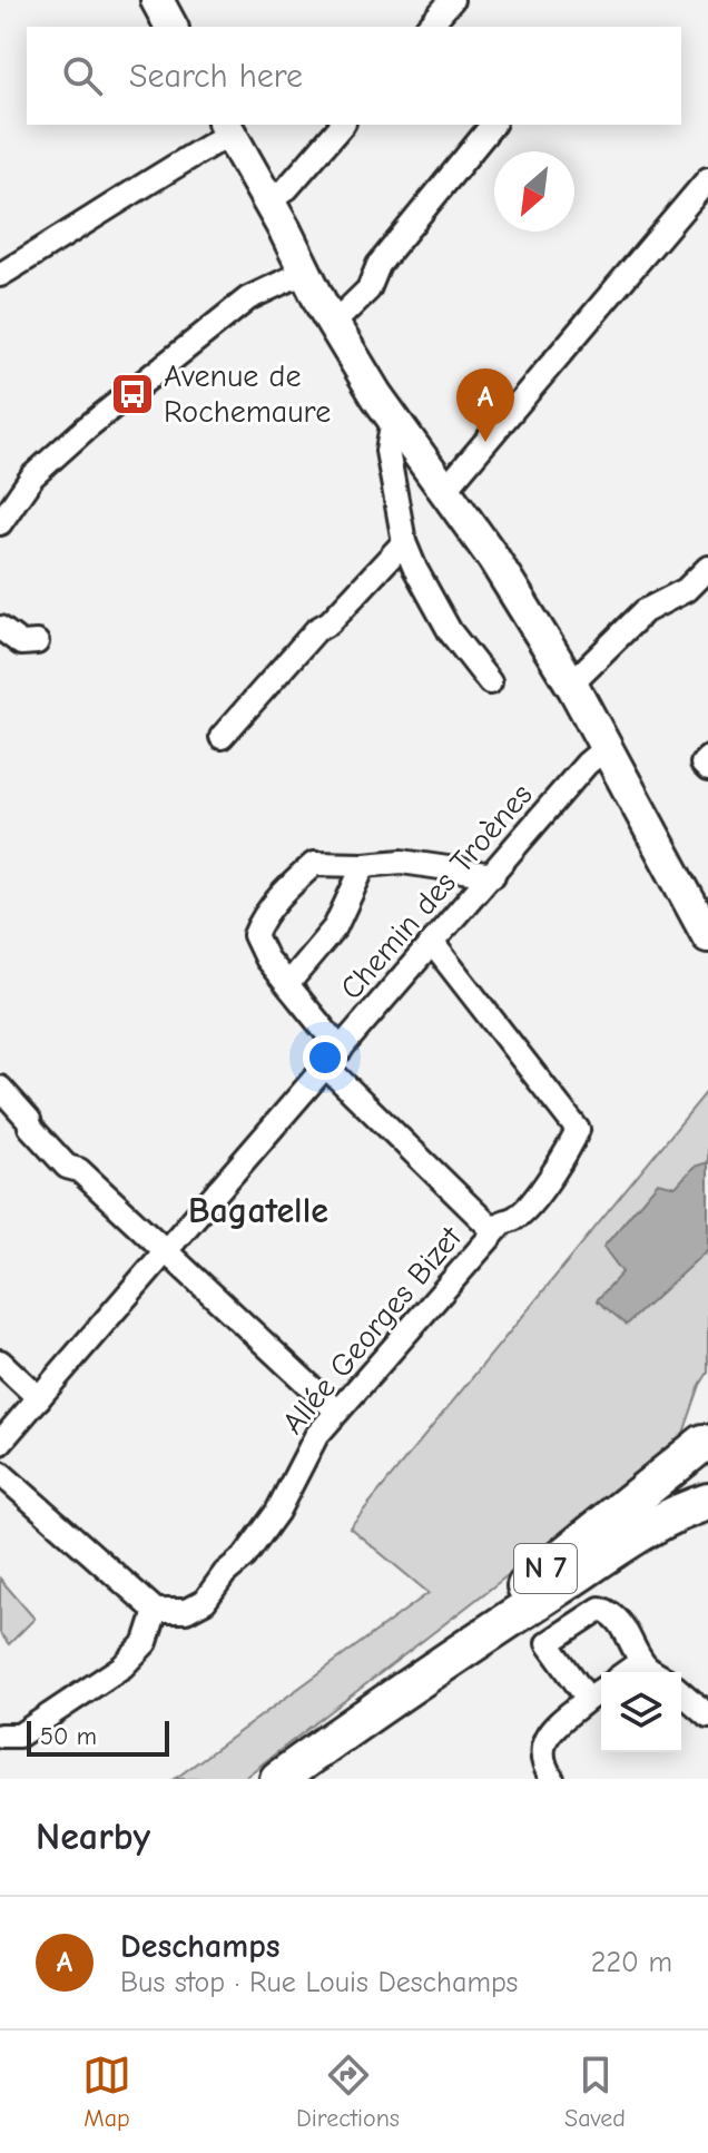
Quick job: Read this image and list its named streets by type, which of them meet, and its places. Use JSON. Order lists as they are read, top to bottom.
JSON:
{
  "streets": {
    "main road": ["N 7"],
    "street": ["Chemin des Troènes", "Allée Georges Bizet"]
  },
  "crossings": [
    ["Chemin des Troènes", "Allée Georges Bizet"]
  ],
  "districts": ["Bagatelle"],
  "places": {
    "bus stop": ["Avenue de Rochemaure"]
  },
  "scale_bar": "50 m",
  "north": "bottom left",
  "page": {
    "search": "Search here",
    "pins": "A",
    "scale": "50 m",
    "heading": "Nearby",
    "list": [
      {
        "mark": "A",
        "name": "Deschamps",
        "note": "Bus stop · Rue Louis Deschamps",
        "value": "220 m"
      }
    ],
    "nav": ["Map", "Directions", "Saved"]
  }
}
